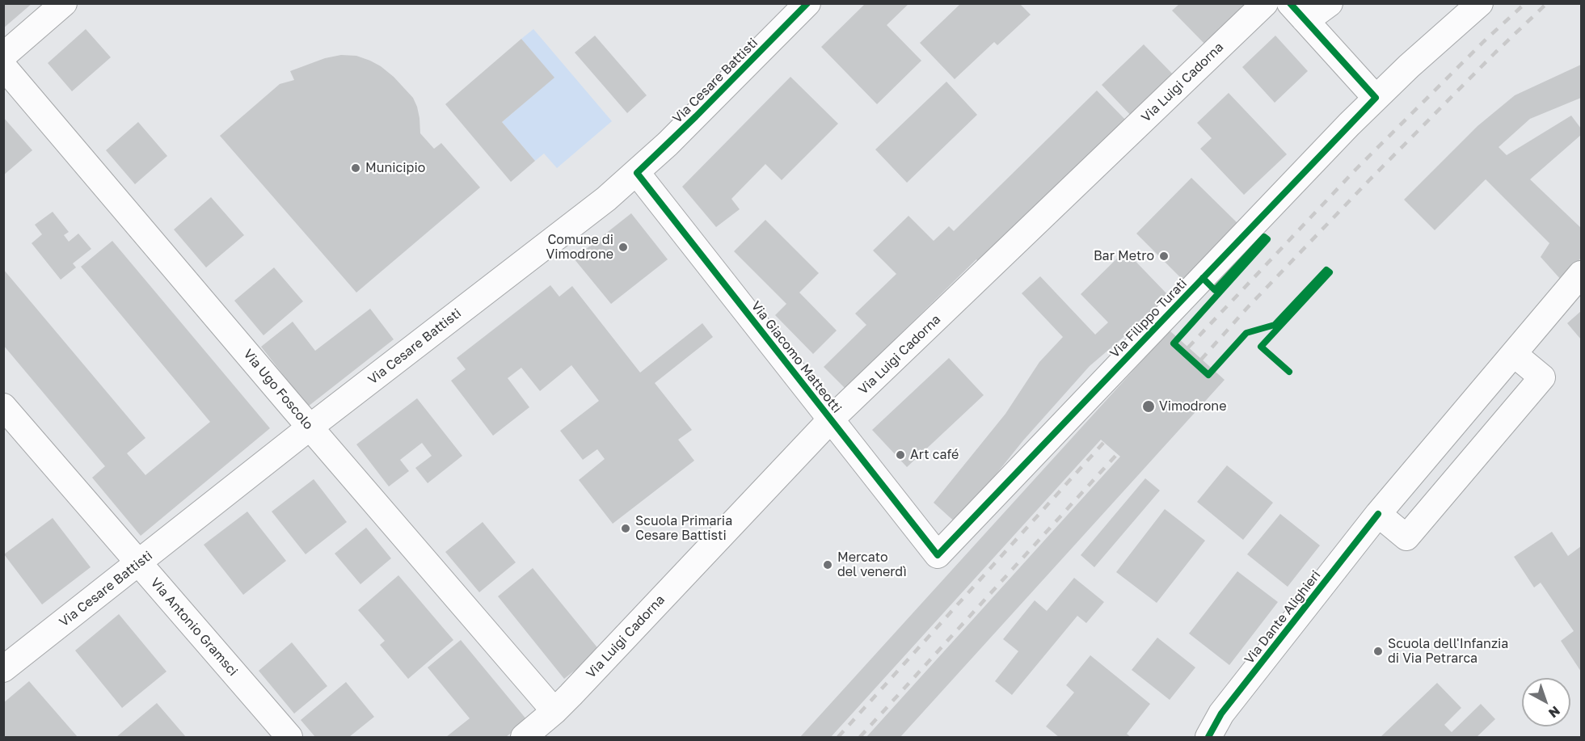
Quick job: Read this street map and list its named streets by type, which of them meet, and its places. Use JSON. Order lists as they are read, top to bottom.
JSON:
{
  "streets": {
    "street": [
      "Via Cesare Battisti",
      "Via Luigi Cadorna",
      "Via Filippo Turati",
      "Via Giacomo Matteotti",
      "Via Ugo Foscolo",
      "Via Dante Alighieri",
      "Via Antonio Gramsci"
    ]
  },
  "crossings": [
    ["Via Cesare Battisti", "Via Giacomo Matteotti"],
    ["Via Cesare Battisti", "Via Ugo Foscolo"],
    ["Via Cesare Battisti", "Via Antonio Gramsci"],
    ["Via Luigi Cadorna", "Via Giacomo Matteotti"],
    ["Via Luigi Cadorna", "Via Ugo Foscolo"],
    ["Via Filippo Turati", "Via Giacomo Matteotti"]
  ],
  "places": [
    "Municipio",
    "Comune di Vimodrone",
    "Bar Metro",
    "Vimodrone",
    "Art café",
    "Scuola Primaria Cesare Battisti",
    "Mercato del venerdì",
    "Scuola dell'Infanzia di Via Petrarca"
  ],
  "north": "bottom right"
}
